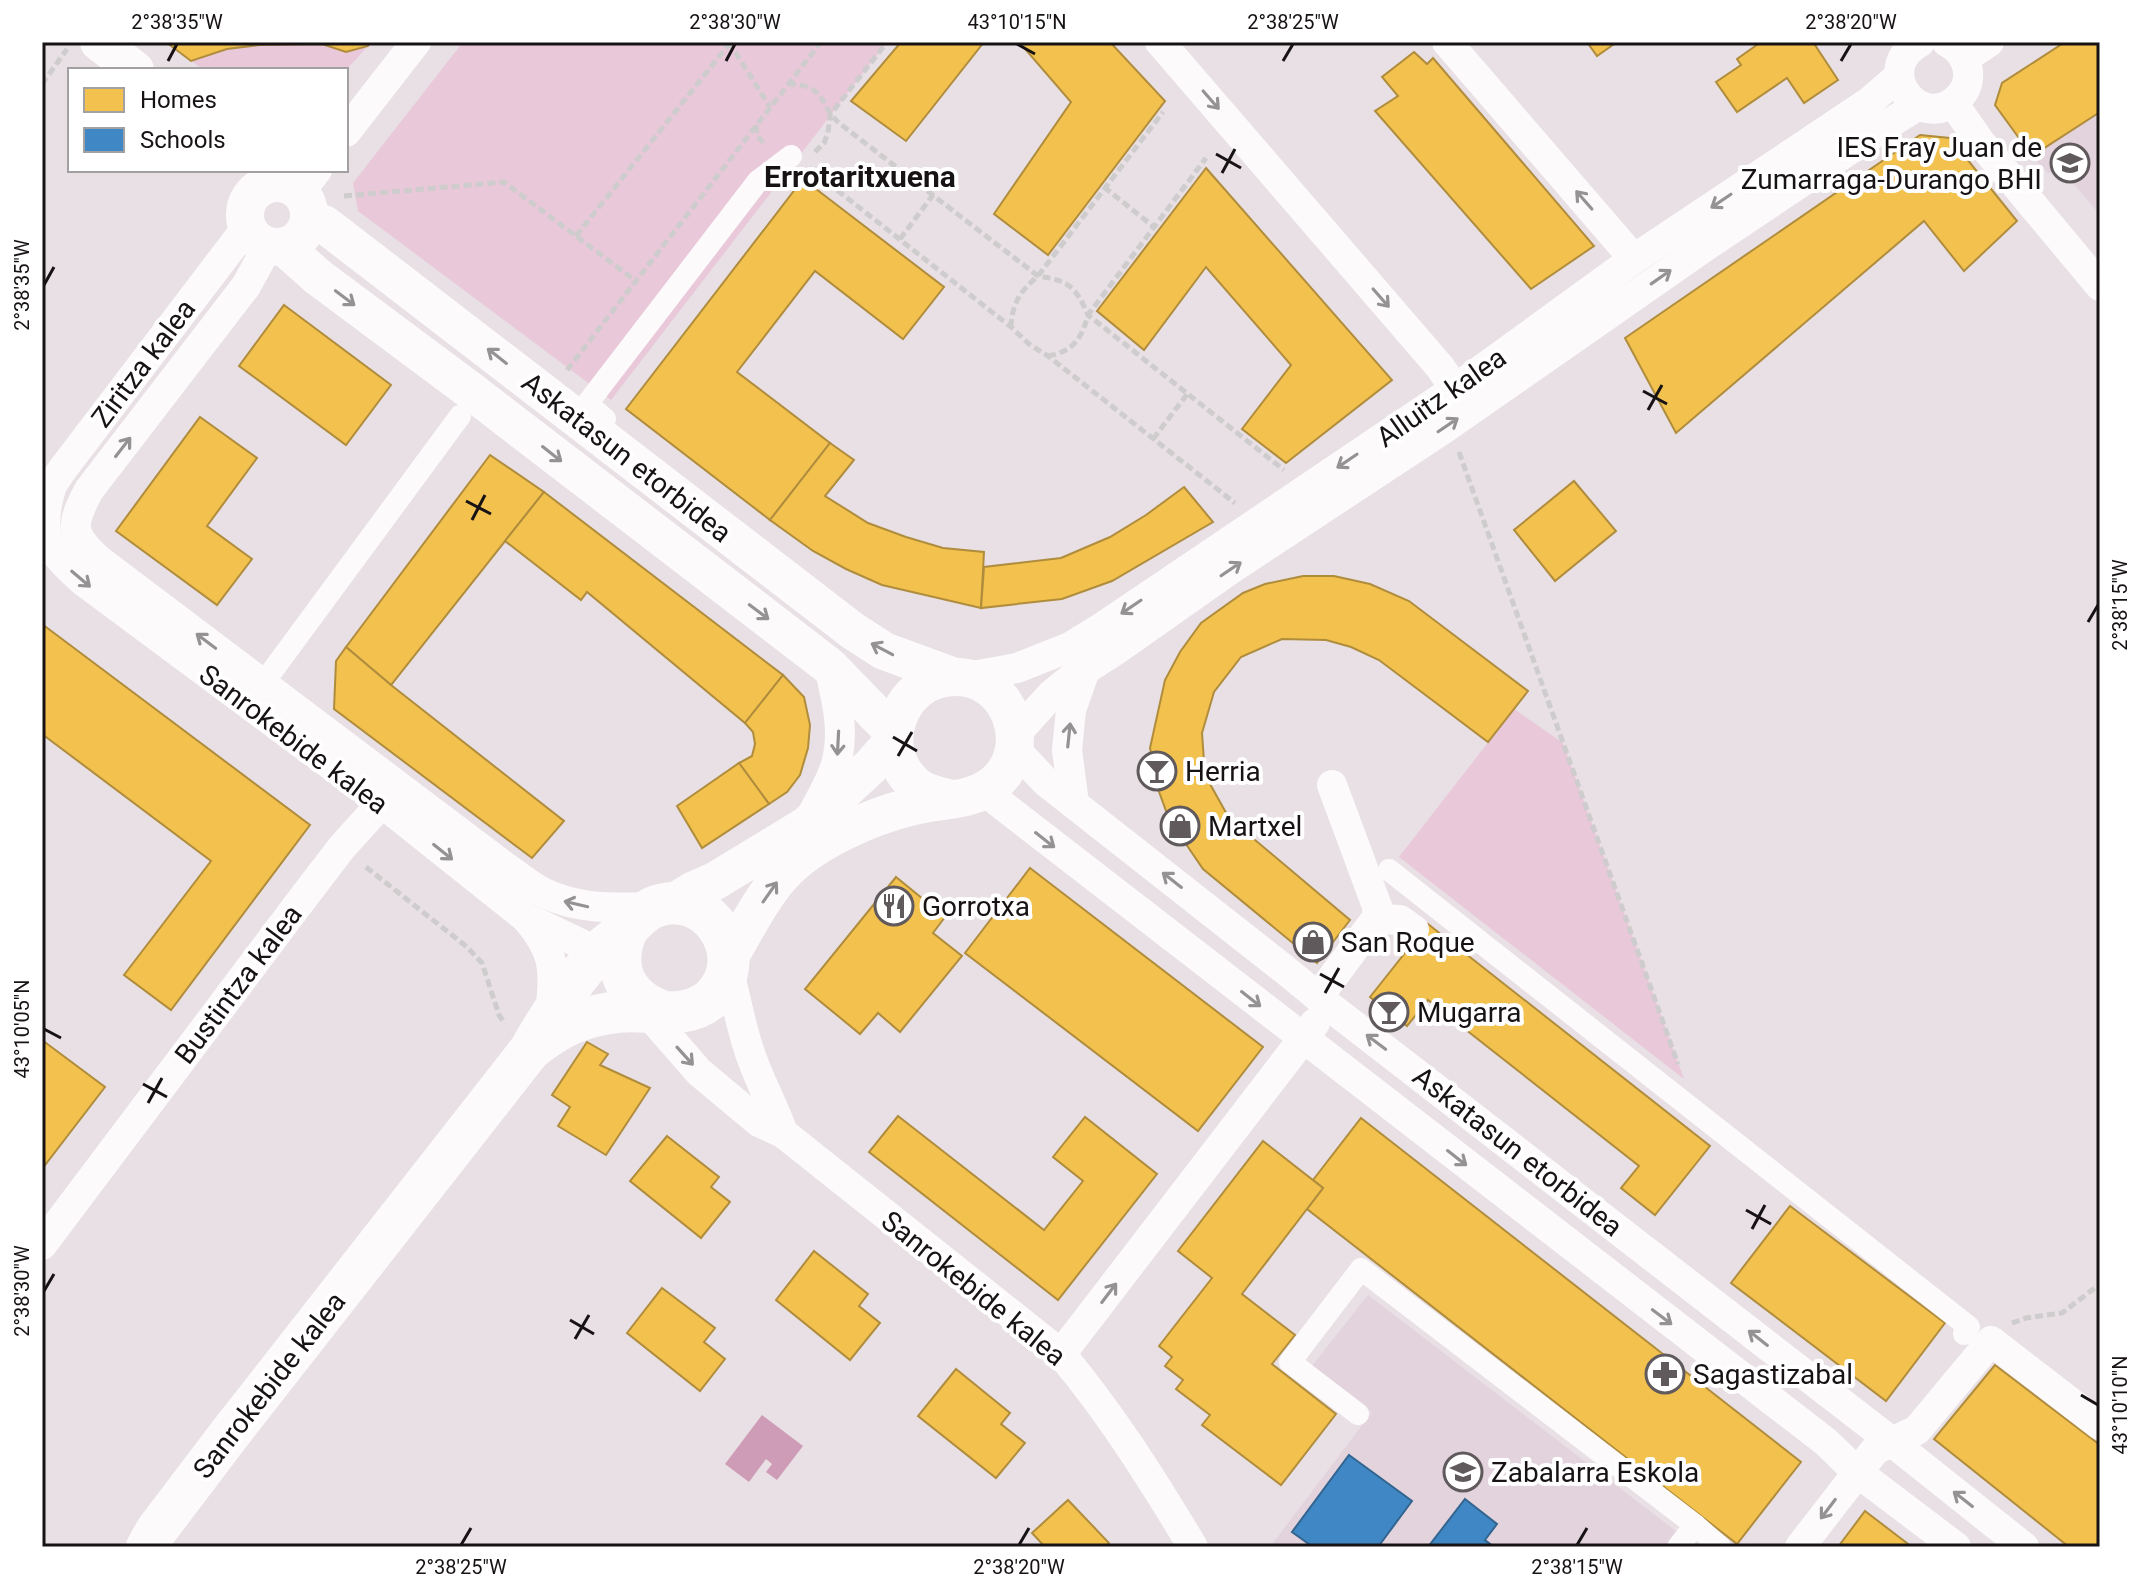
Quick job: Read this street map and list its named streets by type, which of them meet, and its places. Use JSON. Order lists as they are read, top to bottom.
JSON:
{
  "streets": {
    "main road": ["Sanrokebide kalea"],
    "street": [
      "Ziritza kalea",
      "Alluitz kalea",
      "Askatasun etorbidea",
      "Bustintza kalea"
    ]
  },
  "crossings": [
    ["Ziritza kalea", "Askatasun etorbidea"],
    ["Ziritza kalea", "Sanrokebide kalea"],
    ["Alluitz kalea", "Askatasun etorbidea"],
    ["Sanrokebide kalea", "Bustintza kalea"]
  ],
  "districts": ["Errotaritxuena"],
  "places": {
    "school or university": ["IES Fray Juan de Zumarraga-Durango BHI", "Zabalarra Eskola"],
    "bar": ["Herria", "Mugarra"],
    "shop": ["Martxel", "San Roque"],
    "restaurant": ["Gorrotxa"],
    "pharmacy": ["Sagastizabal"]
  },
  "legend": ["Homes", "Schools"],
  "coordinates": [
    "2°38'35\"W",
    "2°38'30\"W",
    "43°10'15\"N",
    "2°38'25\"W",
    "2°38'20\"W",
    "2°38'15\"W",
    "43°10'05\"N",
    "43°10'10\"N"
  ]
}
